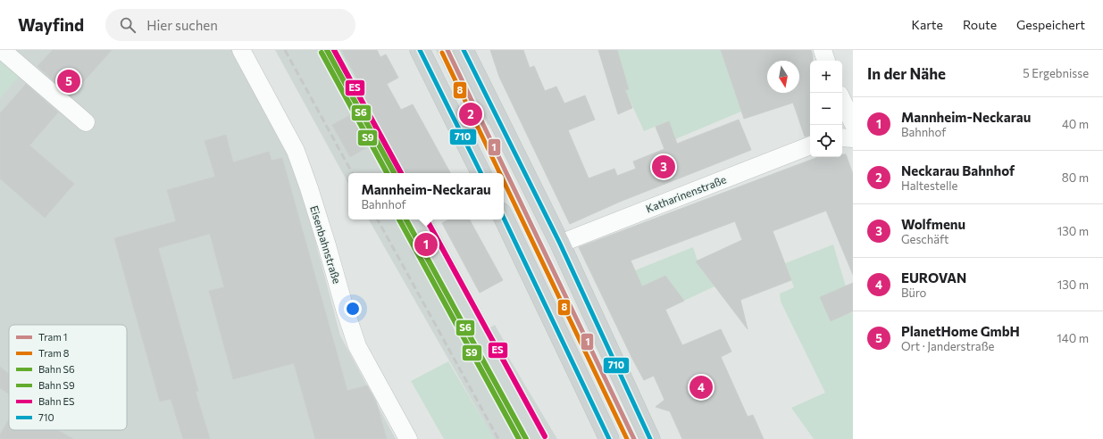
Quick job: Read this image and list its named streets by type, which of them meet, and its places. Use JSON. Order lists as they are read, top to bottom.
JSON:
{
  "streets": {
    "street": ["Katharinenstraße", "Eisenbahnstraße"]
  },
  "lines": [
    "tram line 1",
    "rail line S6",
    "rail line ES",
    "transit line 710",
    "tram line 8",
    "rail line S9"
  ],
  "legend": [
    "Tram 1",
    "Tram 8",
    "Bahn S6",
    "Bahn S9",
    "Bahn ES",
    "710"
  ],
  "north": "bottom",
  "page": {
    "header": "Wayfind",
    "search": "Hier suchen",
    "nav": ["Karte", "Route", "Gespeichert"],
    "heading": ["In der Nähe", "5 Ergebnisse"],
    "map_buttons": ["+", "−"],
    "pins": [
      "5",
      "2",
      "3",
      "1",
      "4"
    ],
    "list": [
      {
        "mark": "1",
        "name": "Mannheim-Neckarau",
        "note": "Bahnhof",
        "value": "40 m"
      },
      {
        "mark": "2",
        "name": "Neckarau Bahnhof",
        "note": "Haltestelle",
        "value": "80 m"
      },
      {
        "mark": "3",
        "name": "Wolfmenu",
        "note": "Geschäft",
        "value": "130 m"
      },
      {
        "mark": "4",
        "name": "EUROVAN",
        "note": "Büro",
        "value": "130 m"
      },
      {
        "mark": "5",
        "name": "PlanetHome GmbH",
        "note": "Ort · Janderstraße",
        "value": "140 m"
      }
    ],
    "popup": ["Mannheim-Neckarau", "Bahnhof"]
  }
}
